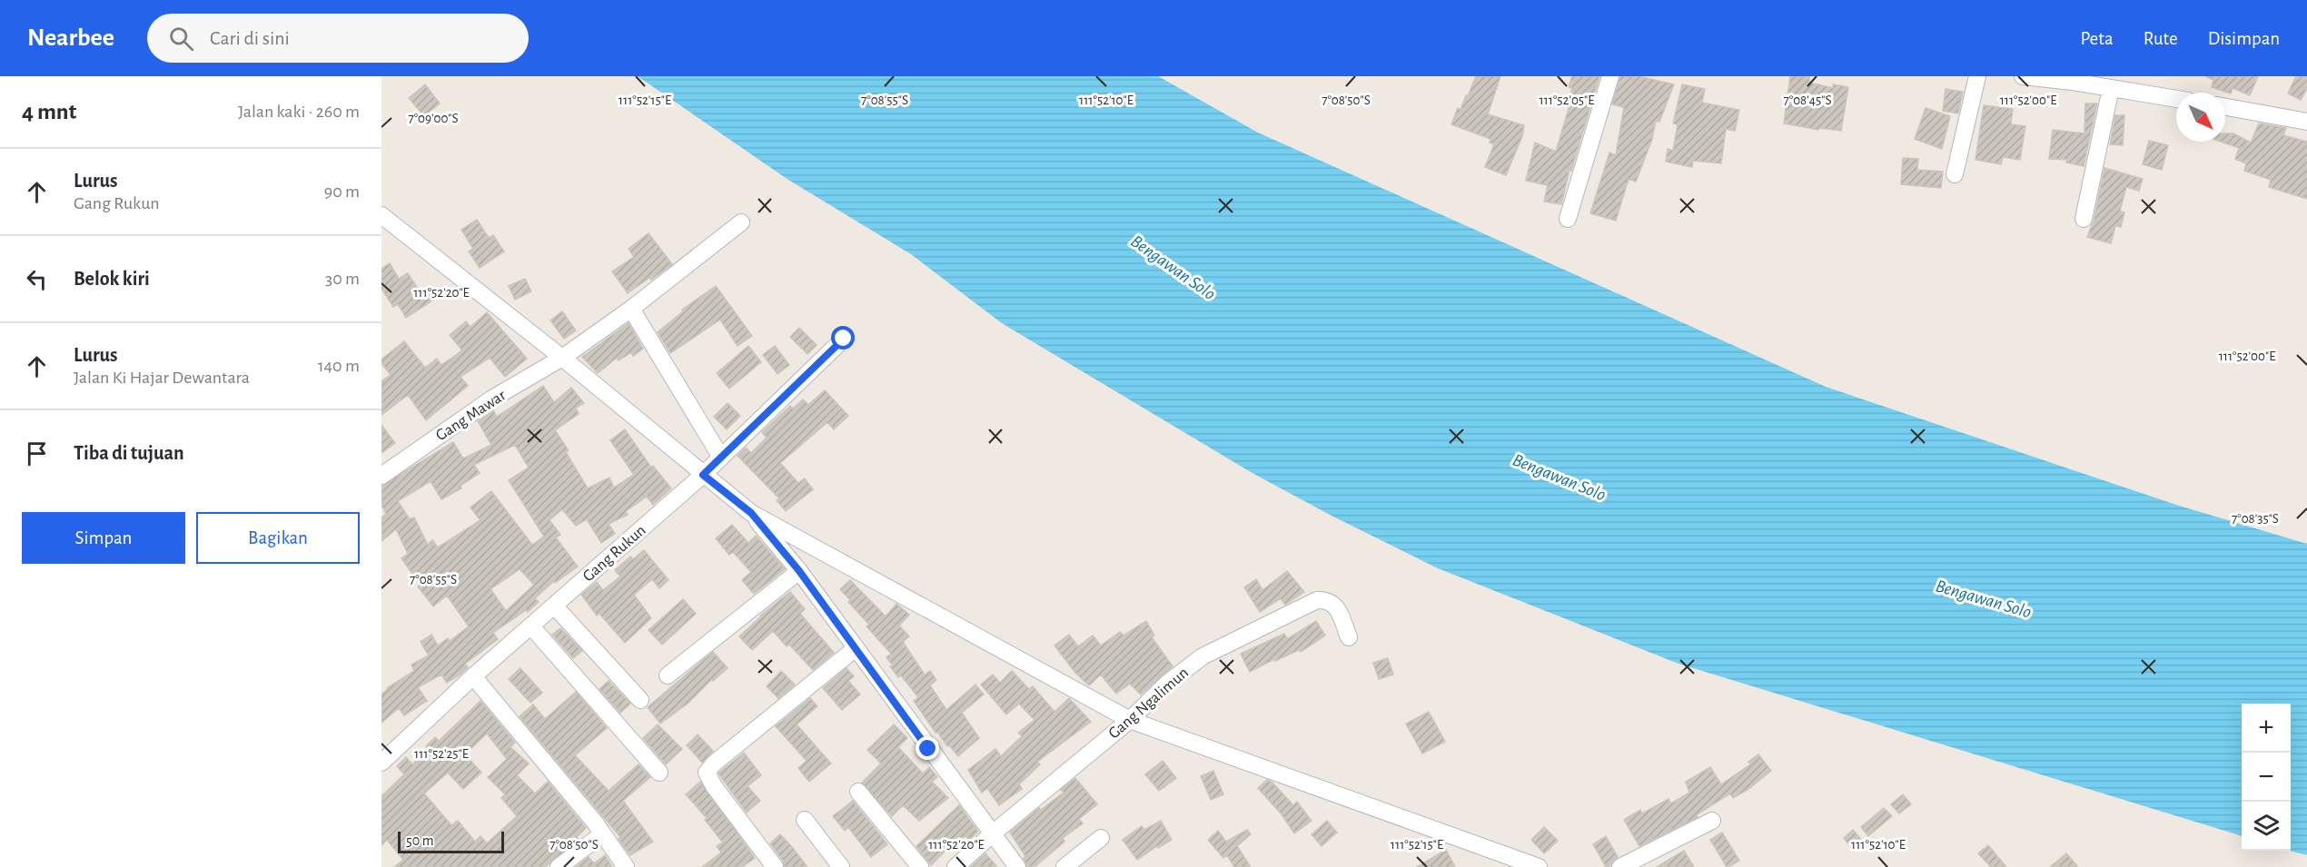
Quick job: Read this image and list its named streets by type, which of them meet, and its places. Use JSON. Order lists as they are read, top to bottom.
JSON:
{
  "streets": {
    "street": ["Gang Mawar", "Gang Rukun", "Gang Ngalimun"]
  },
  "water": ["Bengawan Solo"],
  "scale_bar": "50 m",
  "north": "bottom right",
  "page": {
    "header": "Nearbee",
    "search": "Cari di sini",
    "nav": ["Peta", "Rute", "Disimpan"],
    "heading": ["4 mnt", "Jalan kaki · 260 m"],
    "list": [
      ["Lurus", "Gang Rukun", "90 m"],
      ["Belok kiri", "30 m"],
      ["Lurus", "Jalan Ki Hajar Dewantara", "140 m"],
      "Tiba di tujuan"
    ],
    "buttons": ["Simpan", "Bagikan"],
    "map_buttons": ["+", "−"],
    "scale": "50 m"
  },
  "coordinates": [
    "111°52'15\"E",
    "7°08'55\"S",
    "111°52'10\"E",
    "7°08'50\"S",
    "111°52'05\"E",
    "7°08'45\"S",
    "111°52'00\"E",
    "7°09'00\"S",
    "111°52'20\"E",
    "7°08'35\"S",
    "111°52'25\"E"
  ]
}
